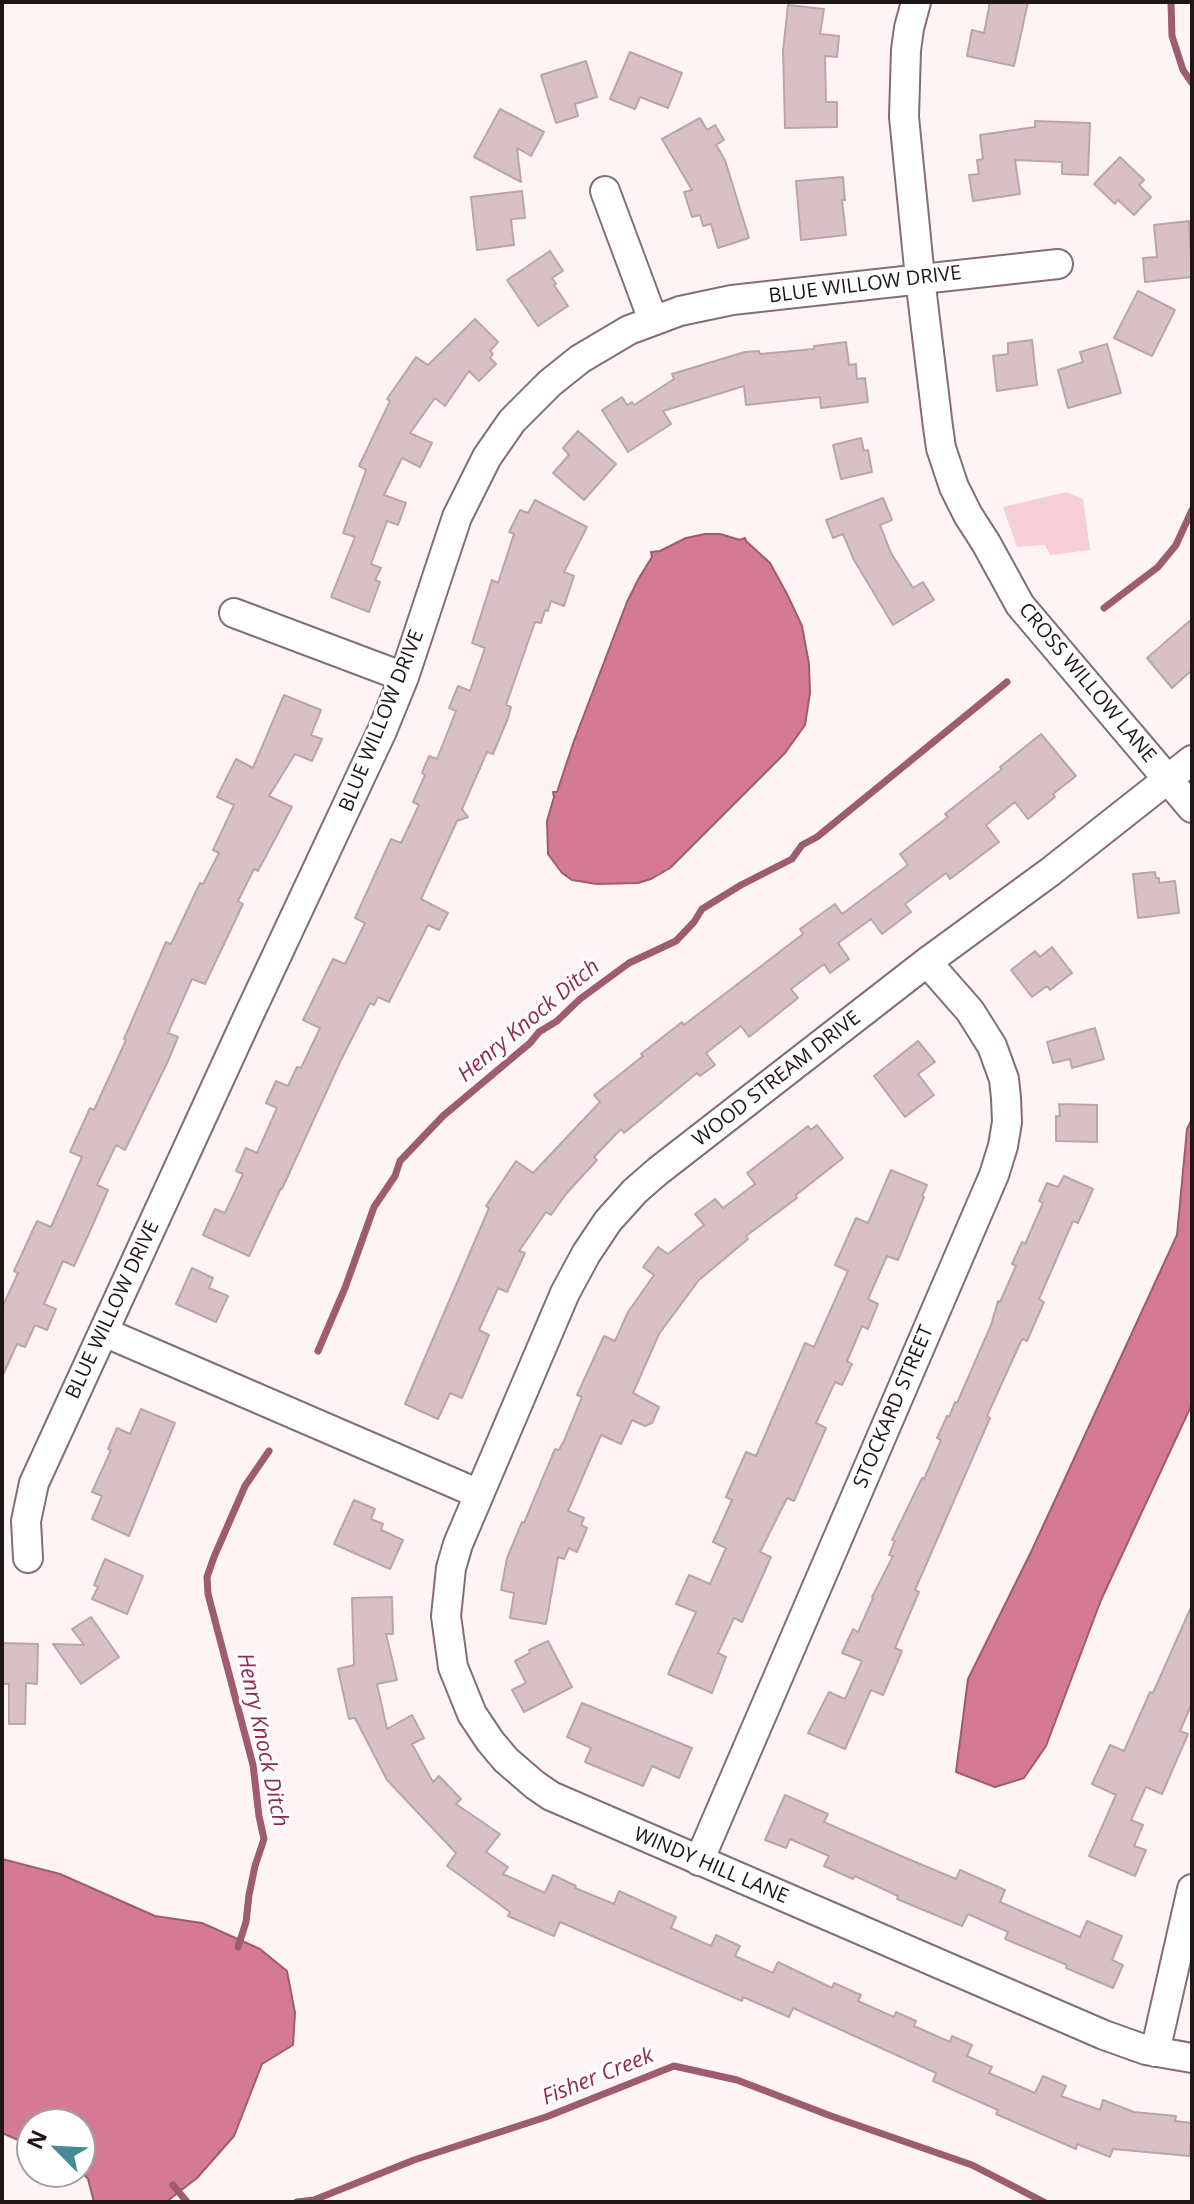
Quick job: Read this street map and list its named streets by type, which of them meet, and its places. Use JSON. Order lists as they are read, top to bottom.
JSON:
{
  "streets": {
    "street": [
      "BLUE WILLOW DRIVE",
      "CROSS WILLOW LANE",
      "WOOD STREAM DRIVE",
      "STOCKARD STREET",
      "WINDY HILL LANE"
    ]
  },
  "crossings": [
    ["BLUE WILLOW DRIVE", "CROSS WILLOW LANE"],
    ["CROSS WILLOW LANE", "WOOD STREAM DRIVE"],
    ["WOOD STREAM DRIVE", "STOCKARD STREET"],
    ["WOOD STREAM DRIVE", "WINDY HILL LANE"],
    ["STOCKARD STREET", "WINDY HILL LANE"]
  ],
  "water": ["Henry Knock Ditch", "Fisher Creek"],
  "north": "top left"
}
